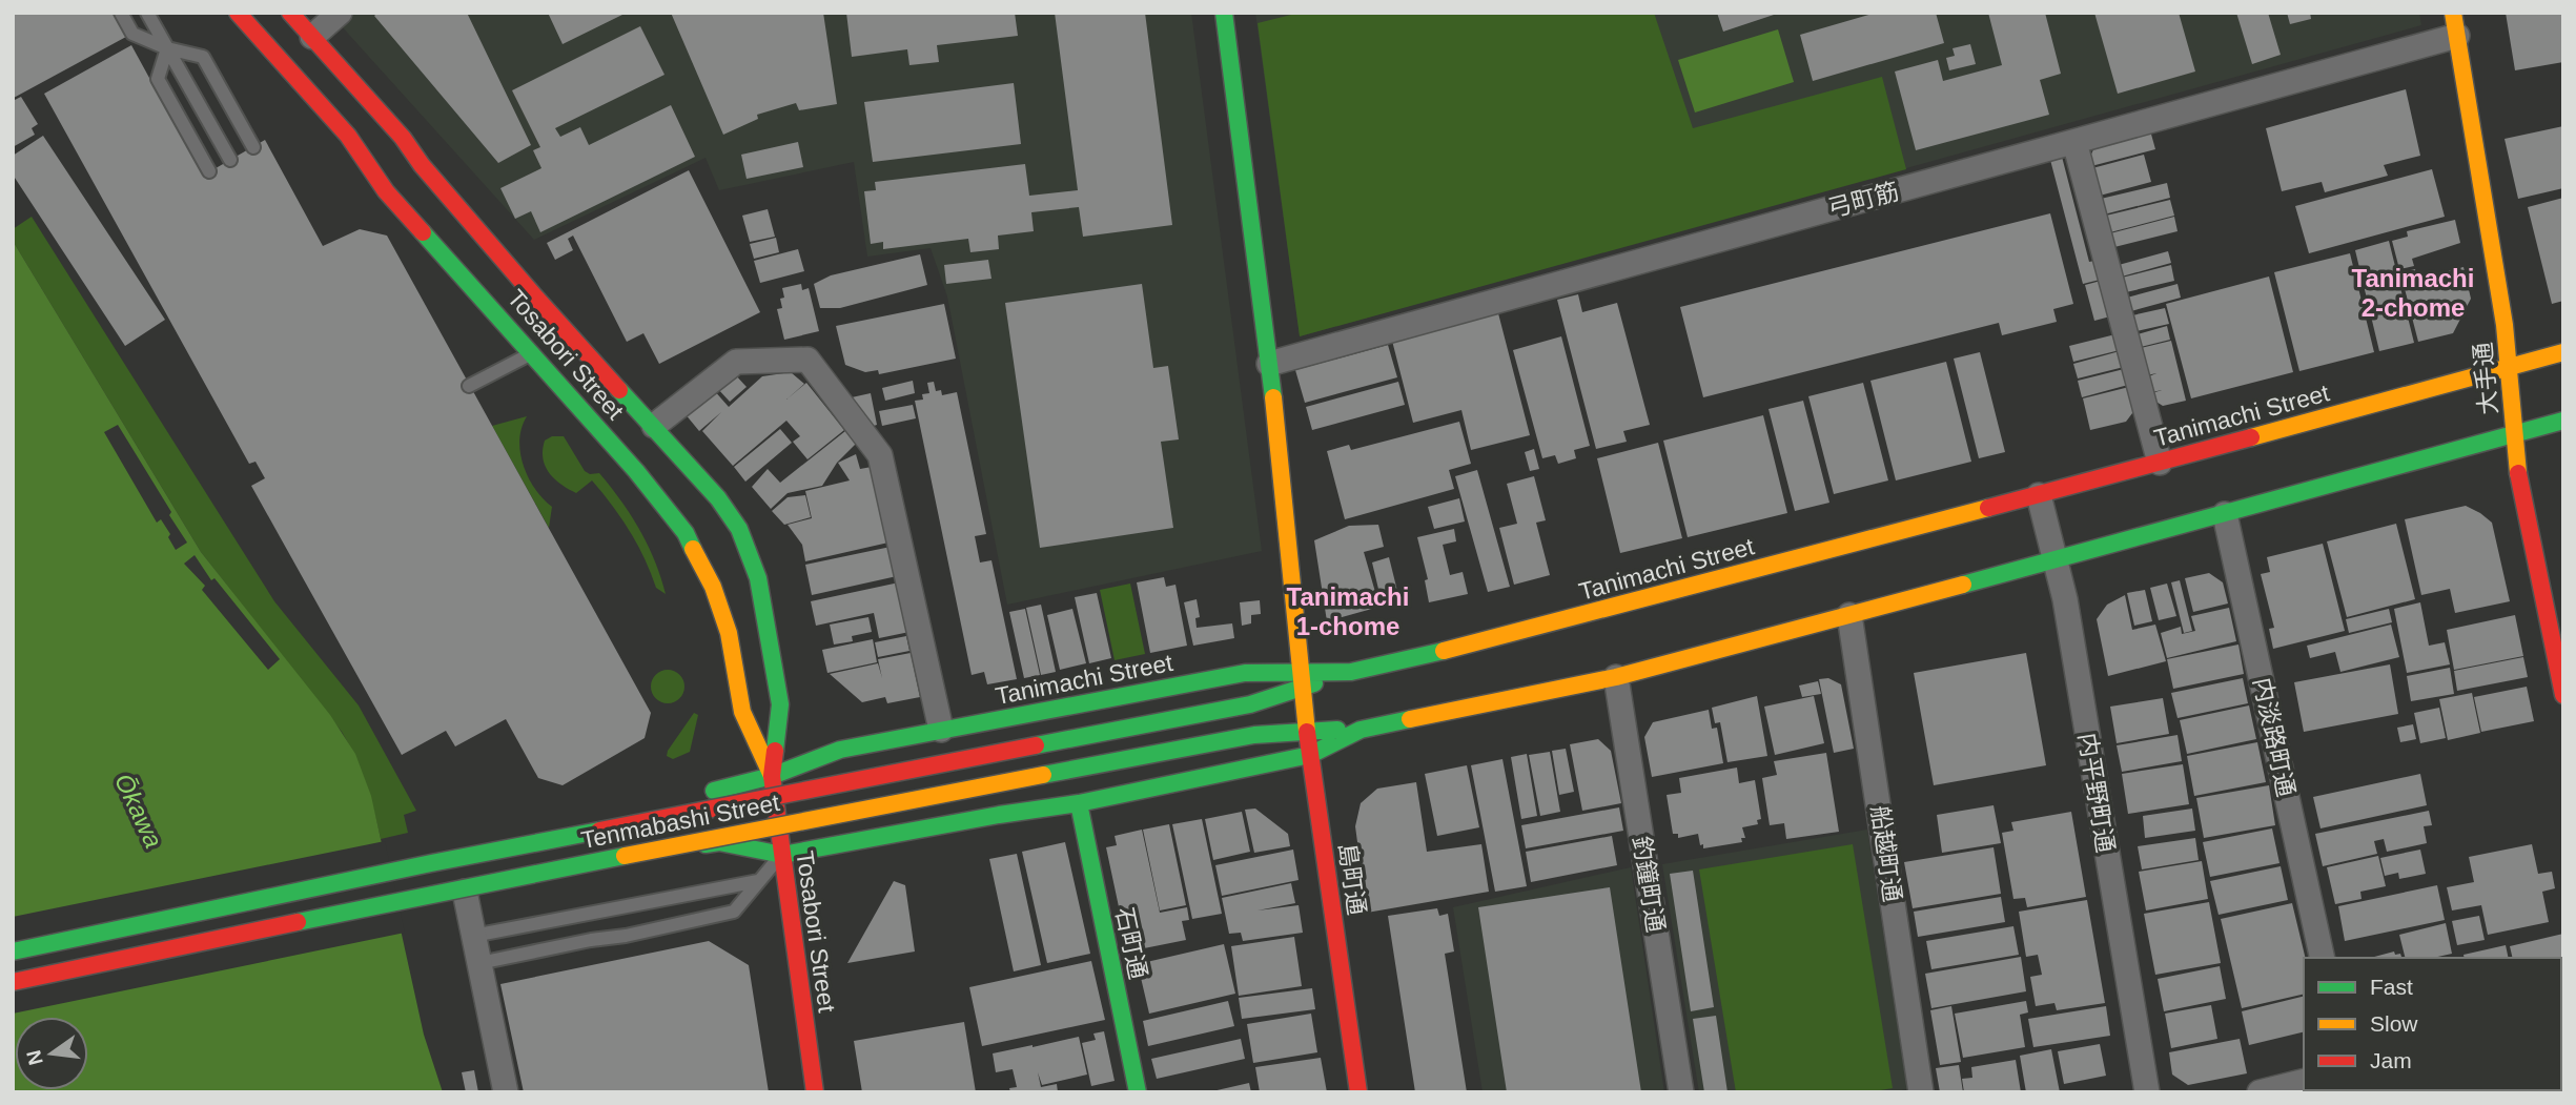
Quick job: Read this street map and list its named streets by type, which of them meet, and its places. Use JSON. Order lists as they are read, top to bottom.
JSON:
{
  "streets": {
    "main road": [
      "Tosabori Street",
      "大手通",
      "Tanimachi Street",
      "Tenmabashi Street",
      "島町通",
      "石町通"
    ],
    "street": [
      "弓町筋",
      "内淡路町通",
      "内平野町通",
      "船越町通",
      "釣鐘町通"
    ]
  },
  "crossings": [
    ["弓町筋", "大手通"],
    ["弓町筋", "島町通"],
    ["Tosabori Street", "Tanimachi Street"],
    ["Tosabori Street", "Tenmabashi Street"],
    ["大手通", "Tanimachi Street"],
    ["Tanimachi Street", "内平野町通"],
    ["Tanimachi Street", "Tenmabashi Street"],
    ["Tanimachi Street", "島町通"],
    ["Tenmabashi Street", "島町通"]
  ],
  "districts": ["Tanimachi 2-chome", "Tanimachi 1-chome"],
  "water": ["Ōkawa"],
  "legend": ["Fast", "Slow", "Jam"],
  "north": "left"
}
